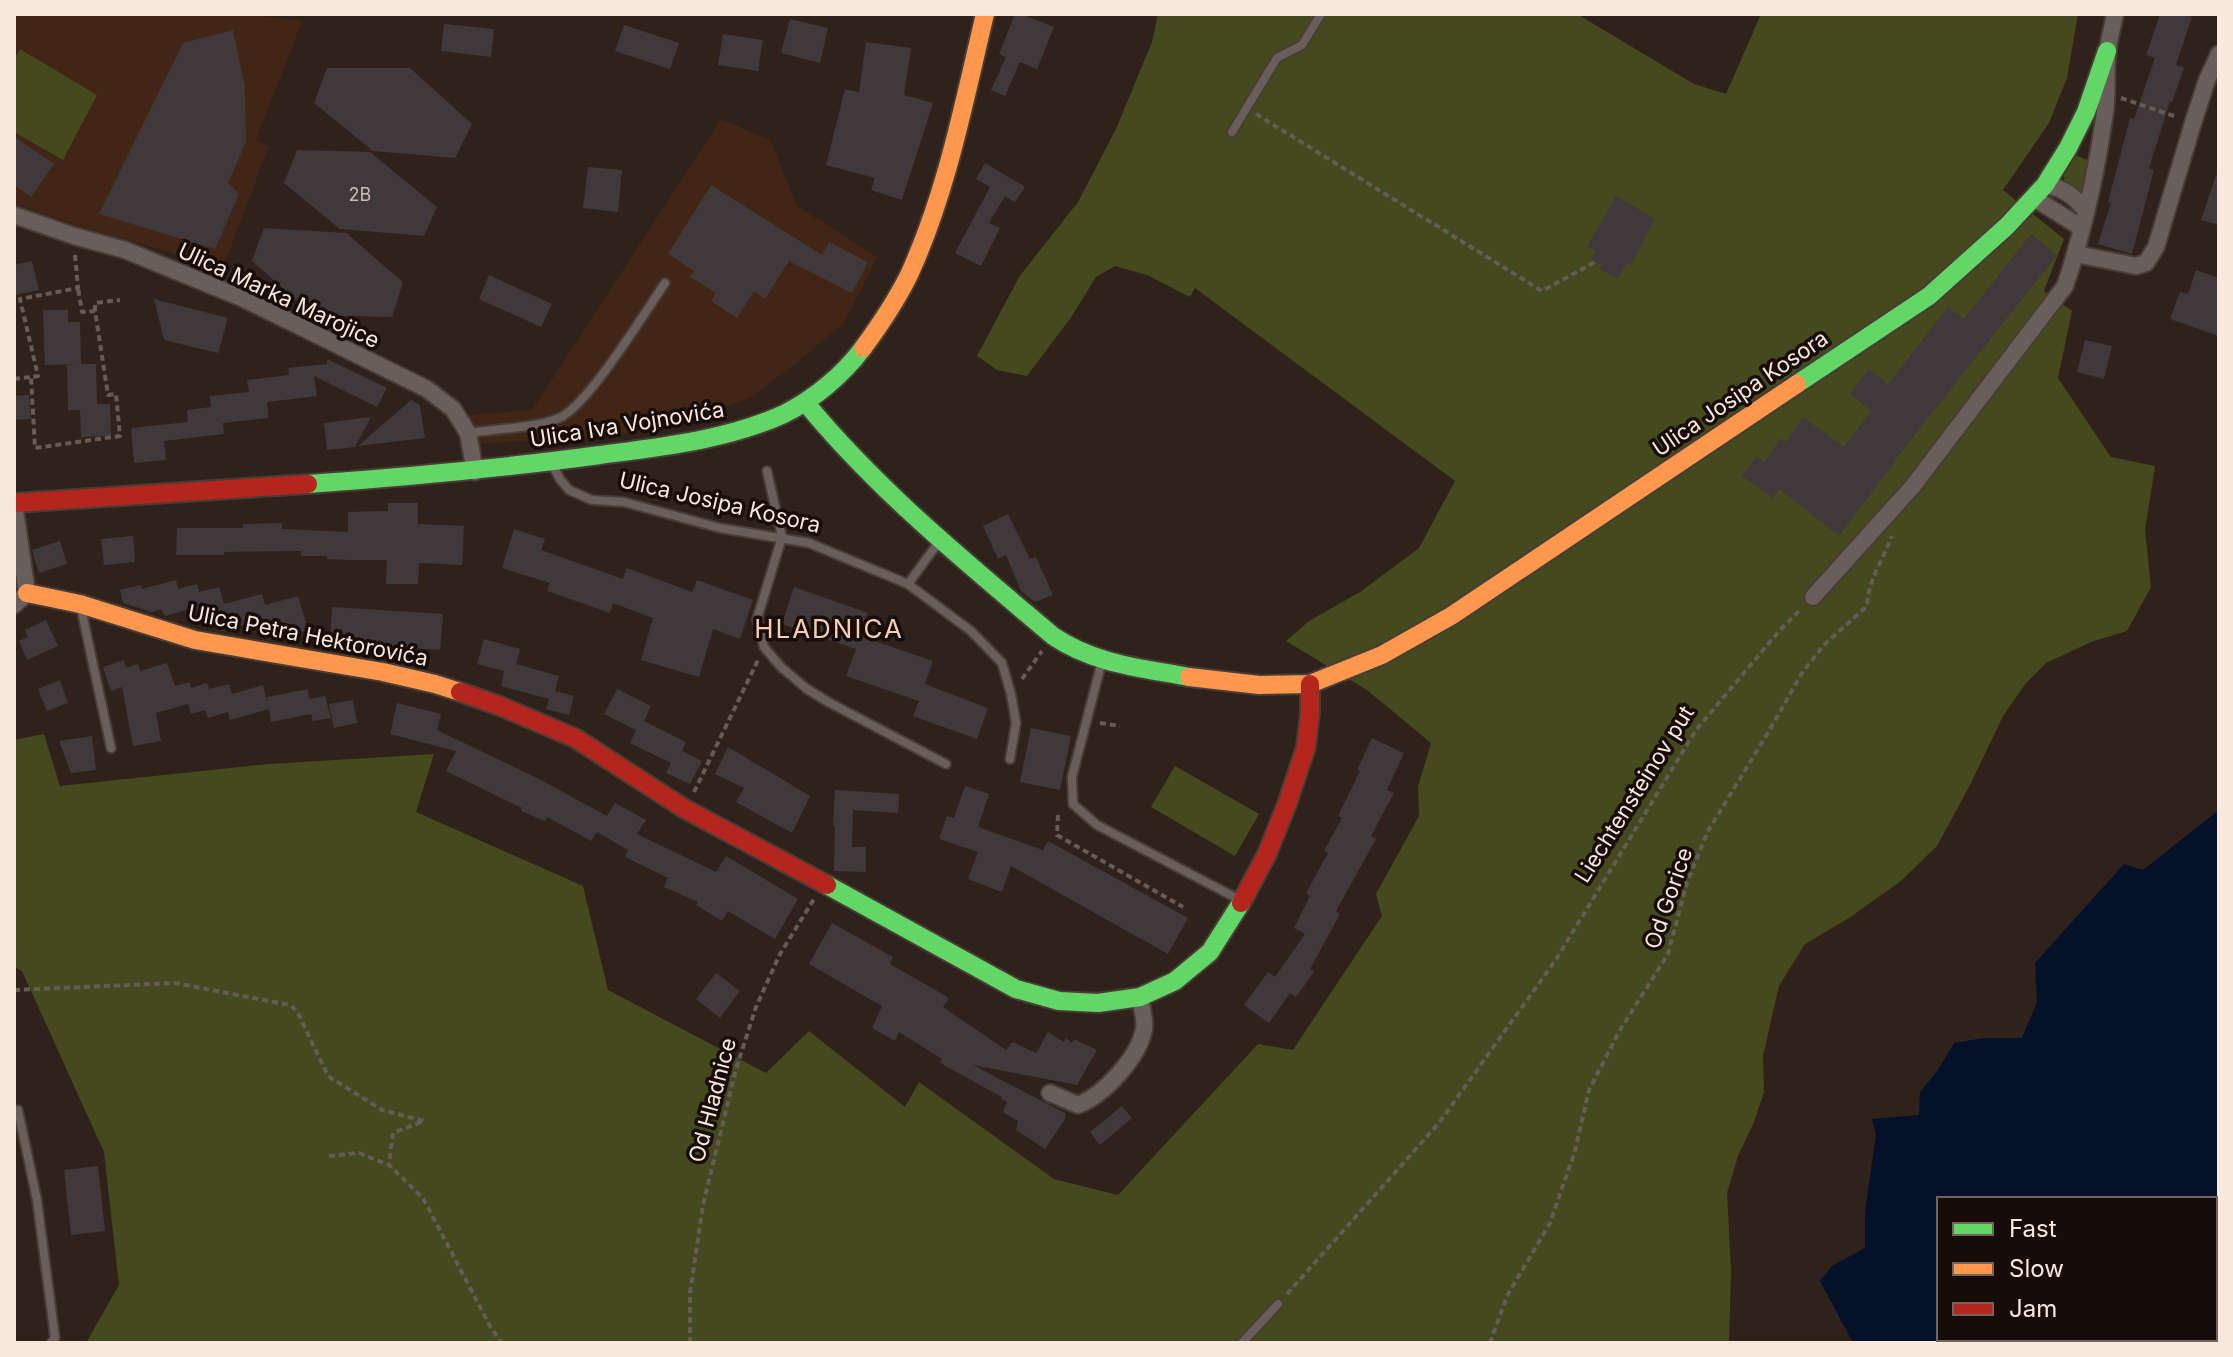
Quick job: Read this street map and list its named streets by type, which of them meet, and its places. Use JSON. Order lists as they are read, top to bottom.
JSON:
{
  "streets": {
    "street": [
      "Ulica Marka Marojice",
      "Ulica Josipa Kosora",
      "Ulica Iva Vojnovića",
      "Ulica Petra Hektorovića"
    ],
    "path": ["Liechtensteinov put", "Od Gorice", "Od Hladnice"]
  },
  "crossings": [
    ["Ulica Marka Marojice", "Ulica Iva Vojnovića"],
    ["Ulica Josipa Kosora", "Ulica Iva Vojnovića"],
    ["Ulica Iva Vojnovića", "Ulica Petra Hektorovića"],
    ["Ulica Petra Hektorovića", "Od Hladnice"]
  ],
  "districts": ["HLADNICA"],
  "house_numbers": ["2B"],
  "legend": ["Fast", "Slow", "Jam"]
}
